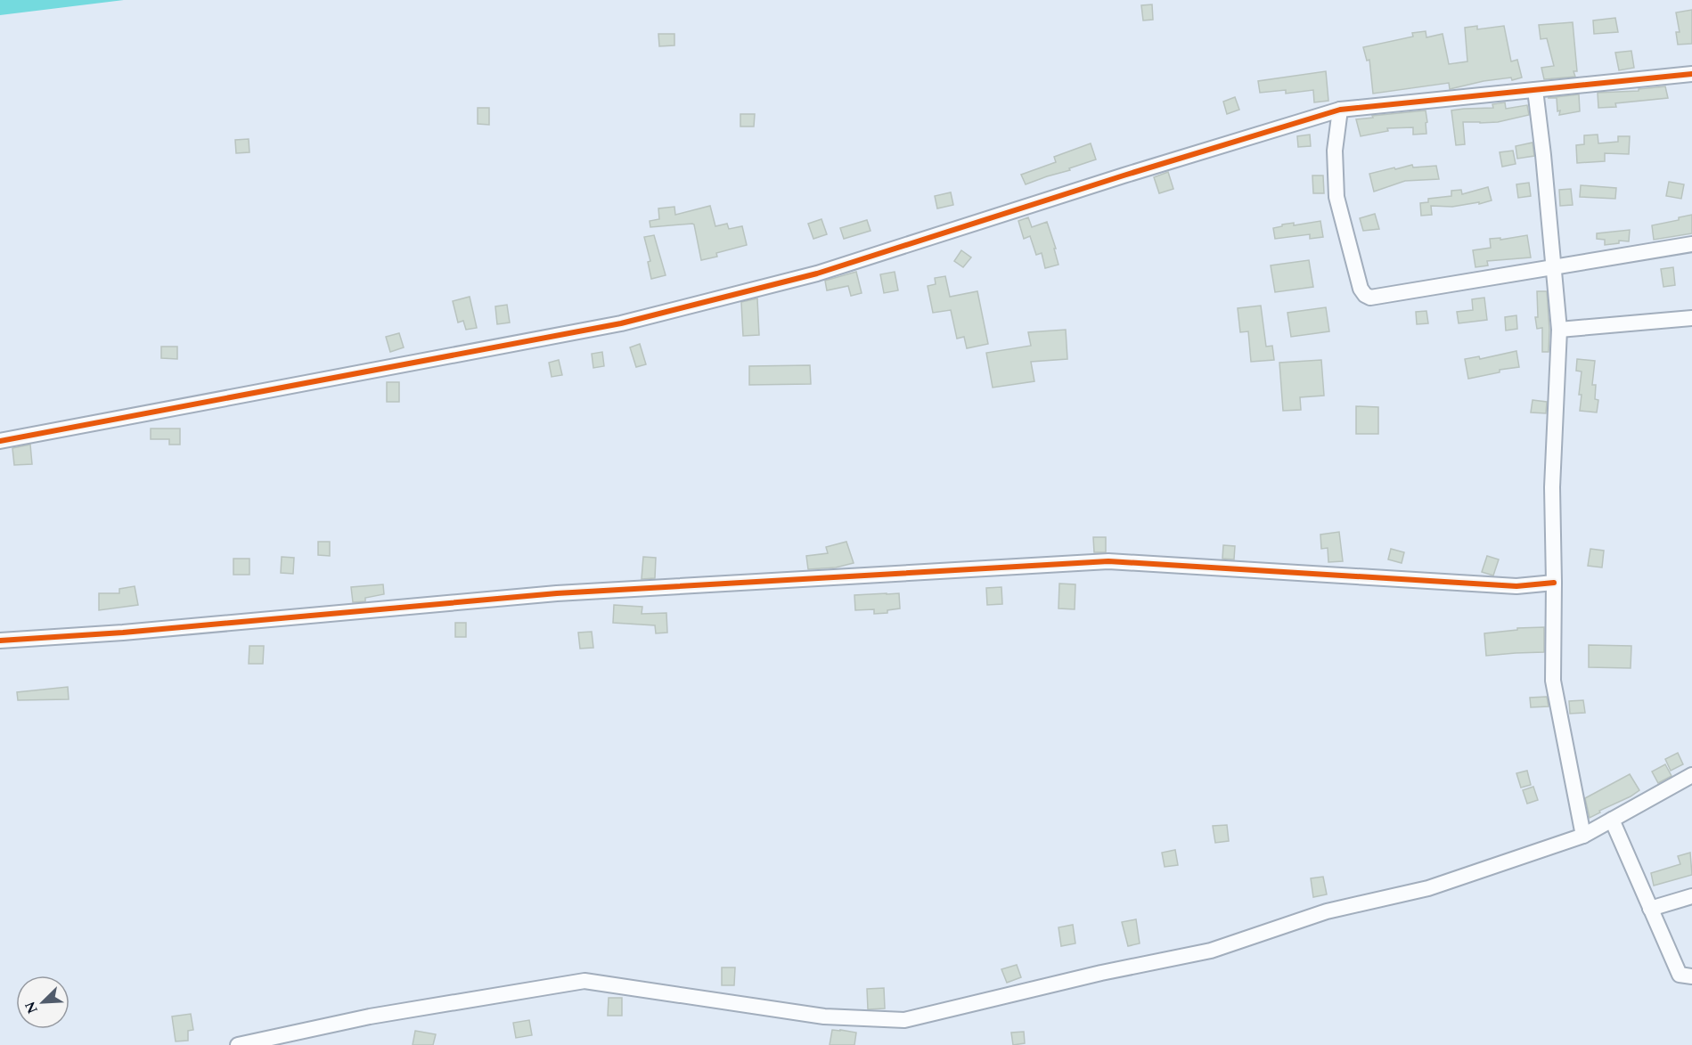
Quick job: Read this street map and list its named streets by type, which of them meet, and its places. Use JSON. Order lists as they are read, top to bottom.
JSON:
{
  "north": "bottom left"
}
